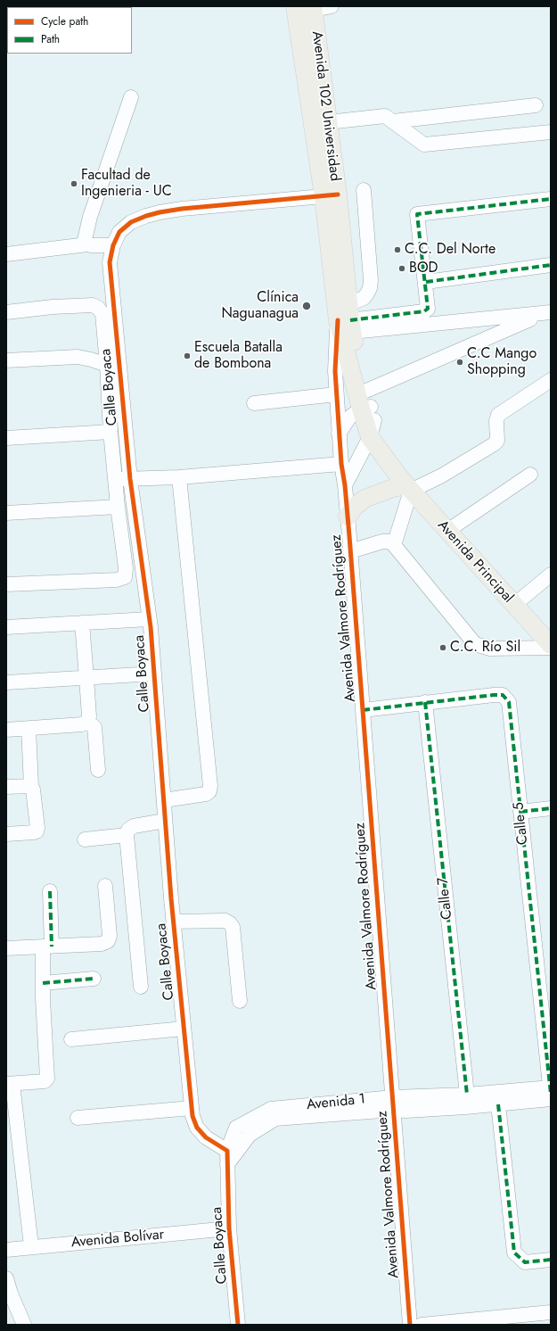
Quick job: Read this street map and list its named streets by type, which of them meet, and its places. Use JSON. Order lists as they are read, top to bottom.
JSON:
{
  "streets": {
    "main road": ["Avenida 102 Universidad", "Avenida Principal"],
    "street": [
      "Calle Boyaca",
      "Avenida Valmore Rodríguez",
      "Calle 5",
      "Calle 7",
      "Avenida 1",
      "Avenida Bolívar"
    ]
  },
  "crossings": [
    ["Avenida 102 Universidad", "Calle Boyaca"],
    ["Avenida 102 Universidad", "Avenida Principal"],
    ["Avenida 102 Universidad", "Avenida Valmore Rodríguez"],
    ["Calle Boyaca", "Avenida 1"],
    ["Calle Boyaca", "Avenida Bolívar"],
    ["Avenida Valmore Rodríguez", "Calle 5"],
    ["Avenida Valmore Rodríguez", "Avenida 1"],
    ["Calle 5", "Calle 7"],
    ["Calle 5", "Avenida 1"],
    ["Calle 7", "Avenida 1"]
  ],
  "places": [
    "Facultad de Ingenieria - UC",
    "C.C. Del Norte",
    "BOD",
    "Clínica Naguanagua",
    "Escuela Batalla de Bombona",
    "C.C Mango Shopping",
    "C.C. Río Sil"
  ],
  "legend": ["Cycle path", "Path"]
}
